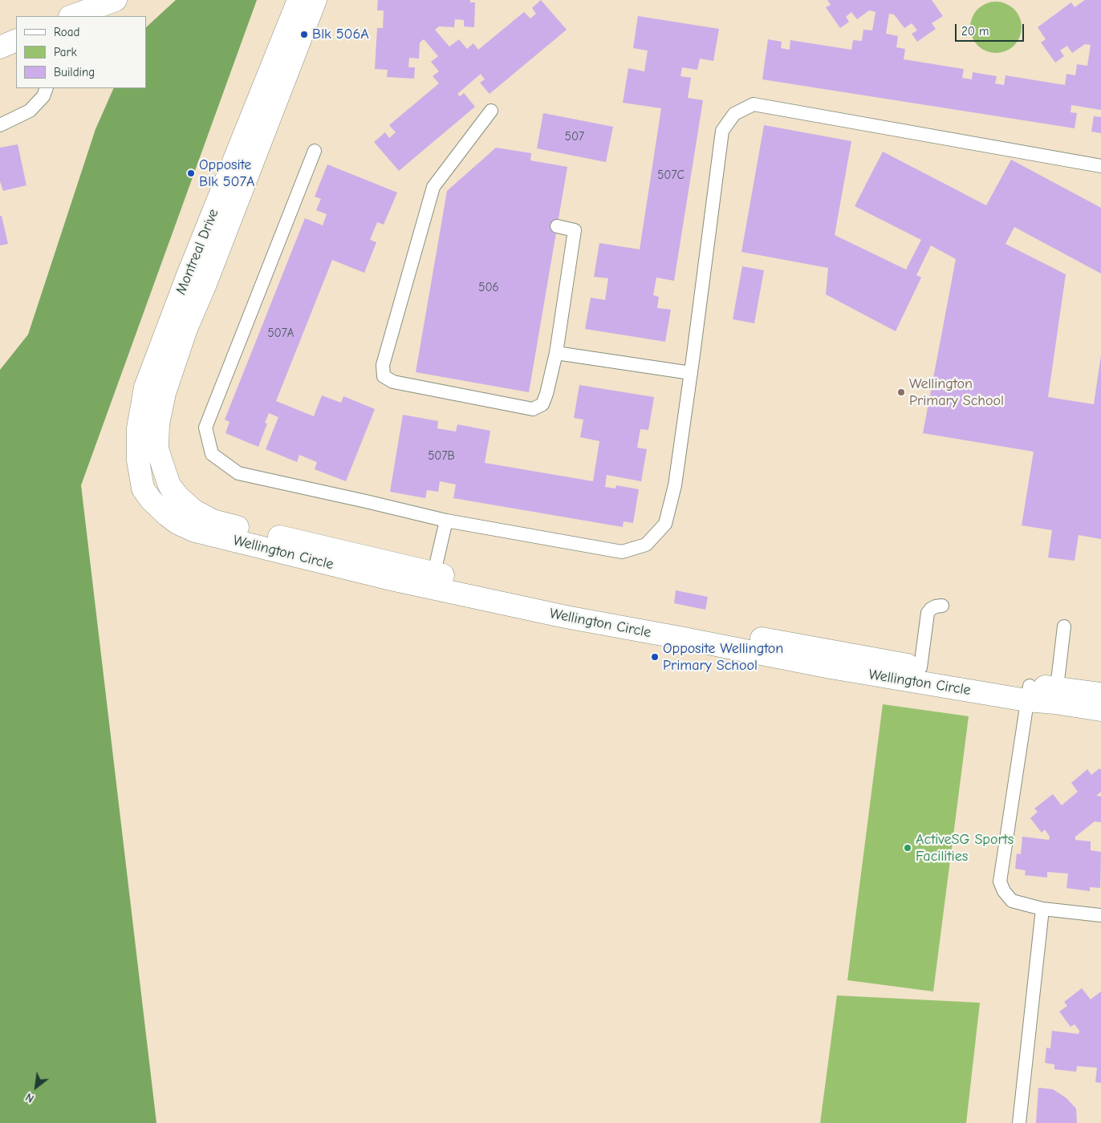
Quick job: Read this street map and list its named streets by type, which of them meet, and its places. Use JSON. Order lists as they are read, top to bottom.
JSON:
{
  "streets": {
    "street": ["Montreal Drive", "Wellington Circle"]
  },
  "crossings": [
    ["Montreal Drive", "Wellington Circle"]
  ],
  "places": [
    "Blk 506A",
    "Opposite Blk 507A",
    "Wellington Primary School",
    "Opposite Wellington Primary School",
    "ActiveSG Sports Facilities"
  ],
  "house_numbers": [
    "507",
    "507C",
    "506",
    "507A",
    "507B"
  ],
  "legend": ["Road", "Park", "Building"],
  "scale_bar": "20 m",
  "north": "bottom left"
}
